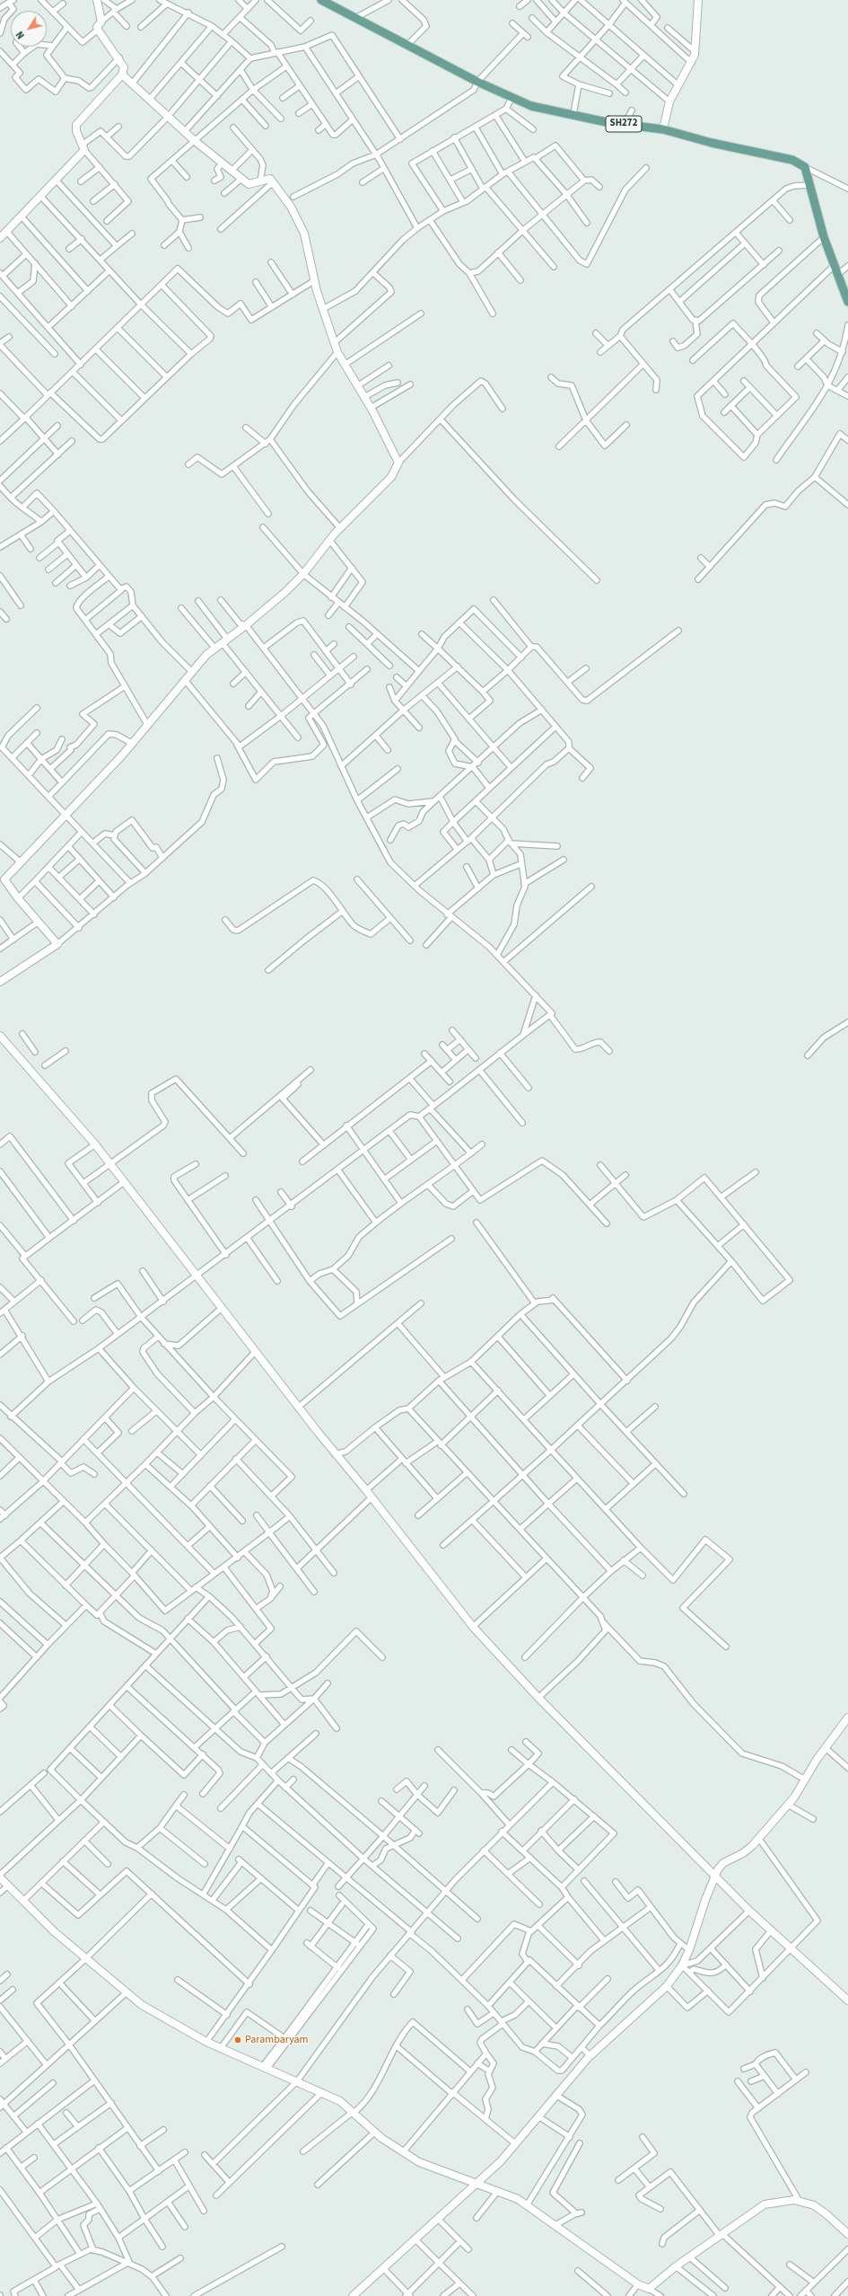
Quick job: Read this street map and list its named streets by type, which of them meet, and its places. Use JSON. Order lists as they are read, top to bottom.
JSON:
{
  "streets": {
    "main road": ["SH272"]
  },
  "places": ["Parambaryam"],
  "north": "bottom left"
}
